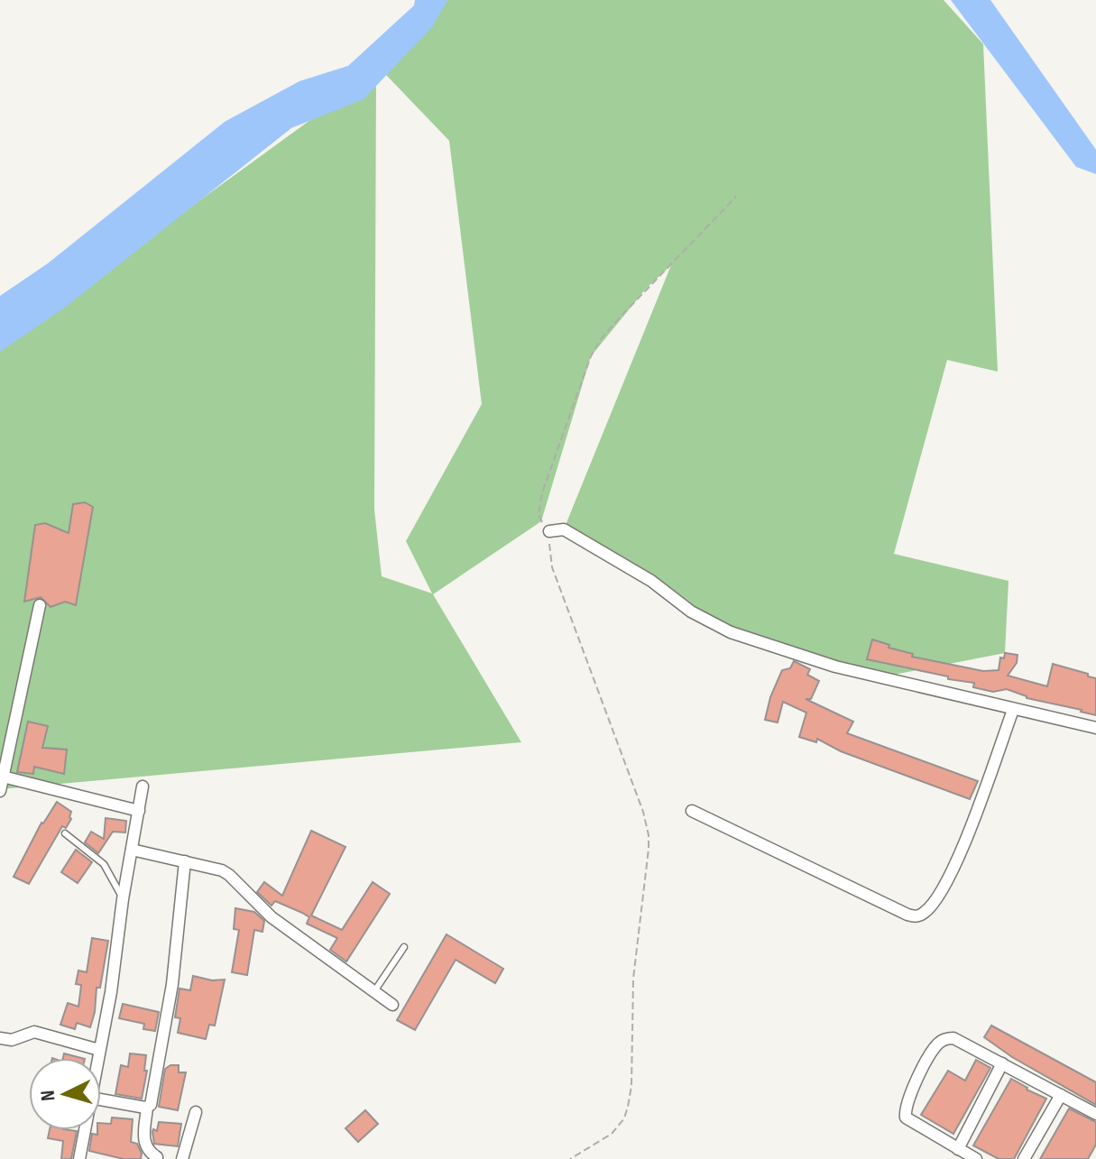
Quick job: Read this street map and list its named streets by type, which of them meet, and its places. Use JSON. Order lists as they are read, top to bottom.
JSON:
{
  "north": "left"
}
